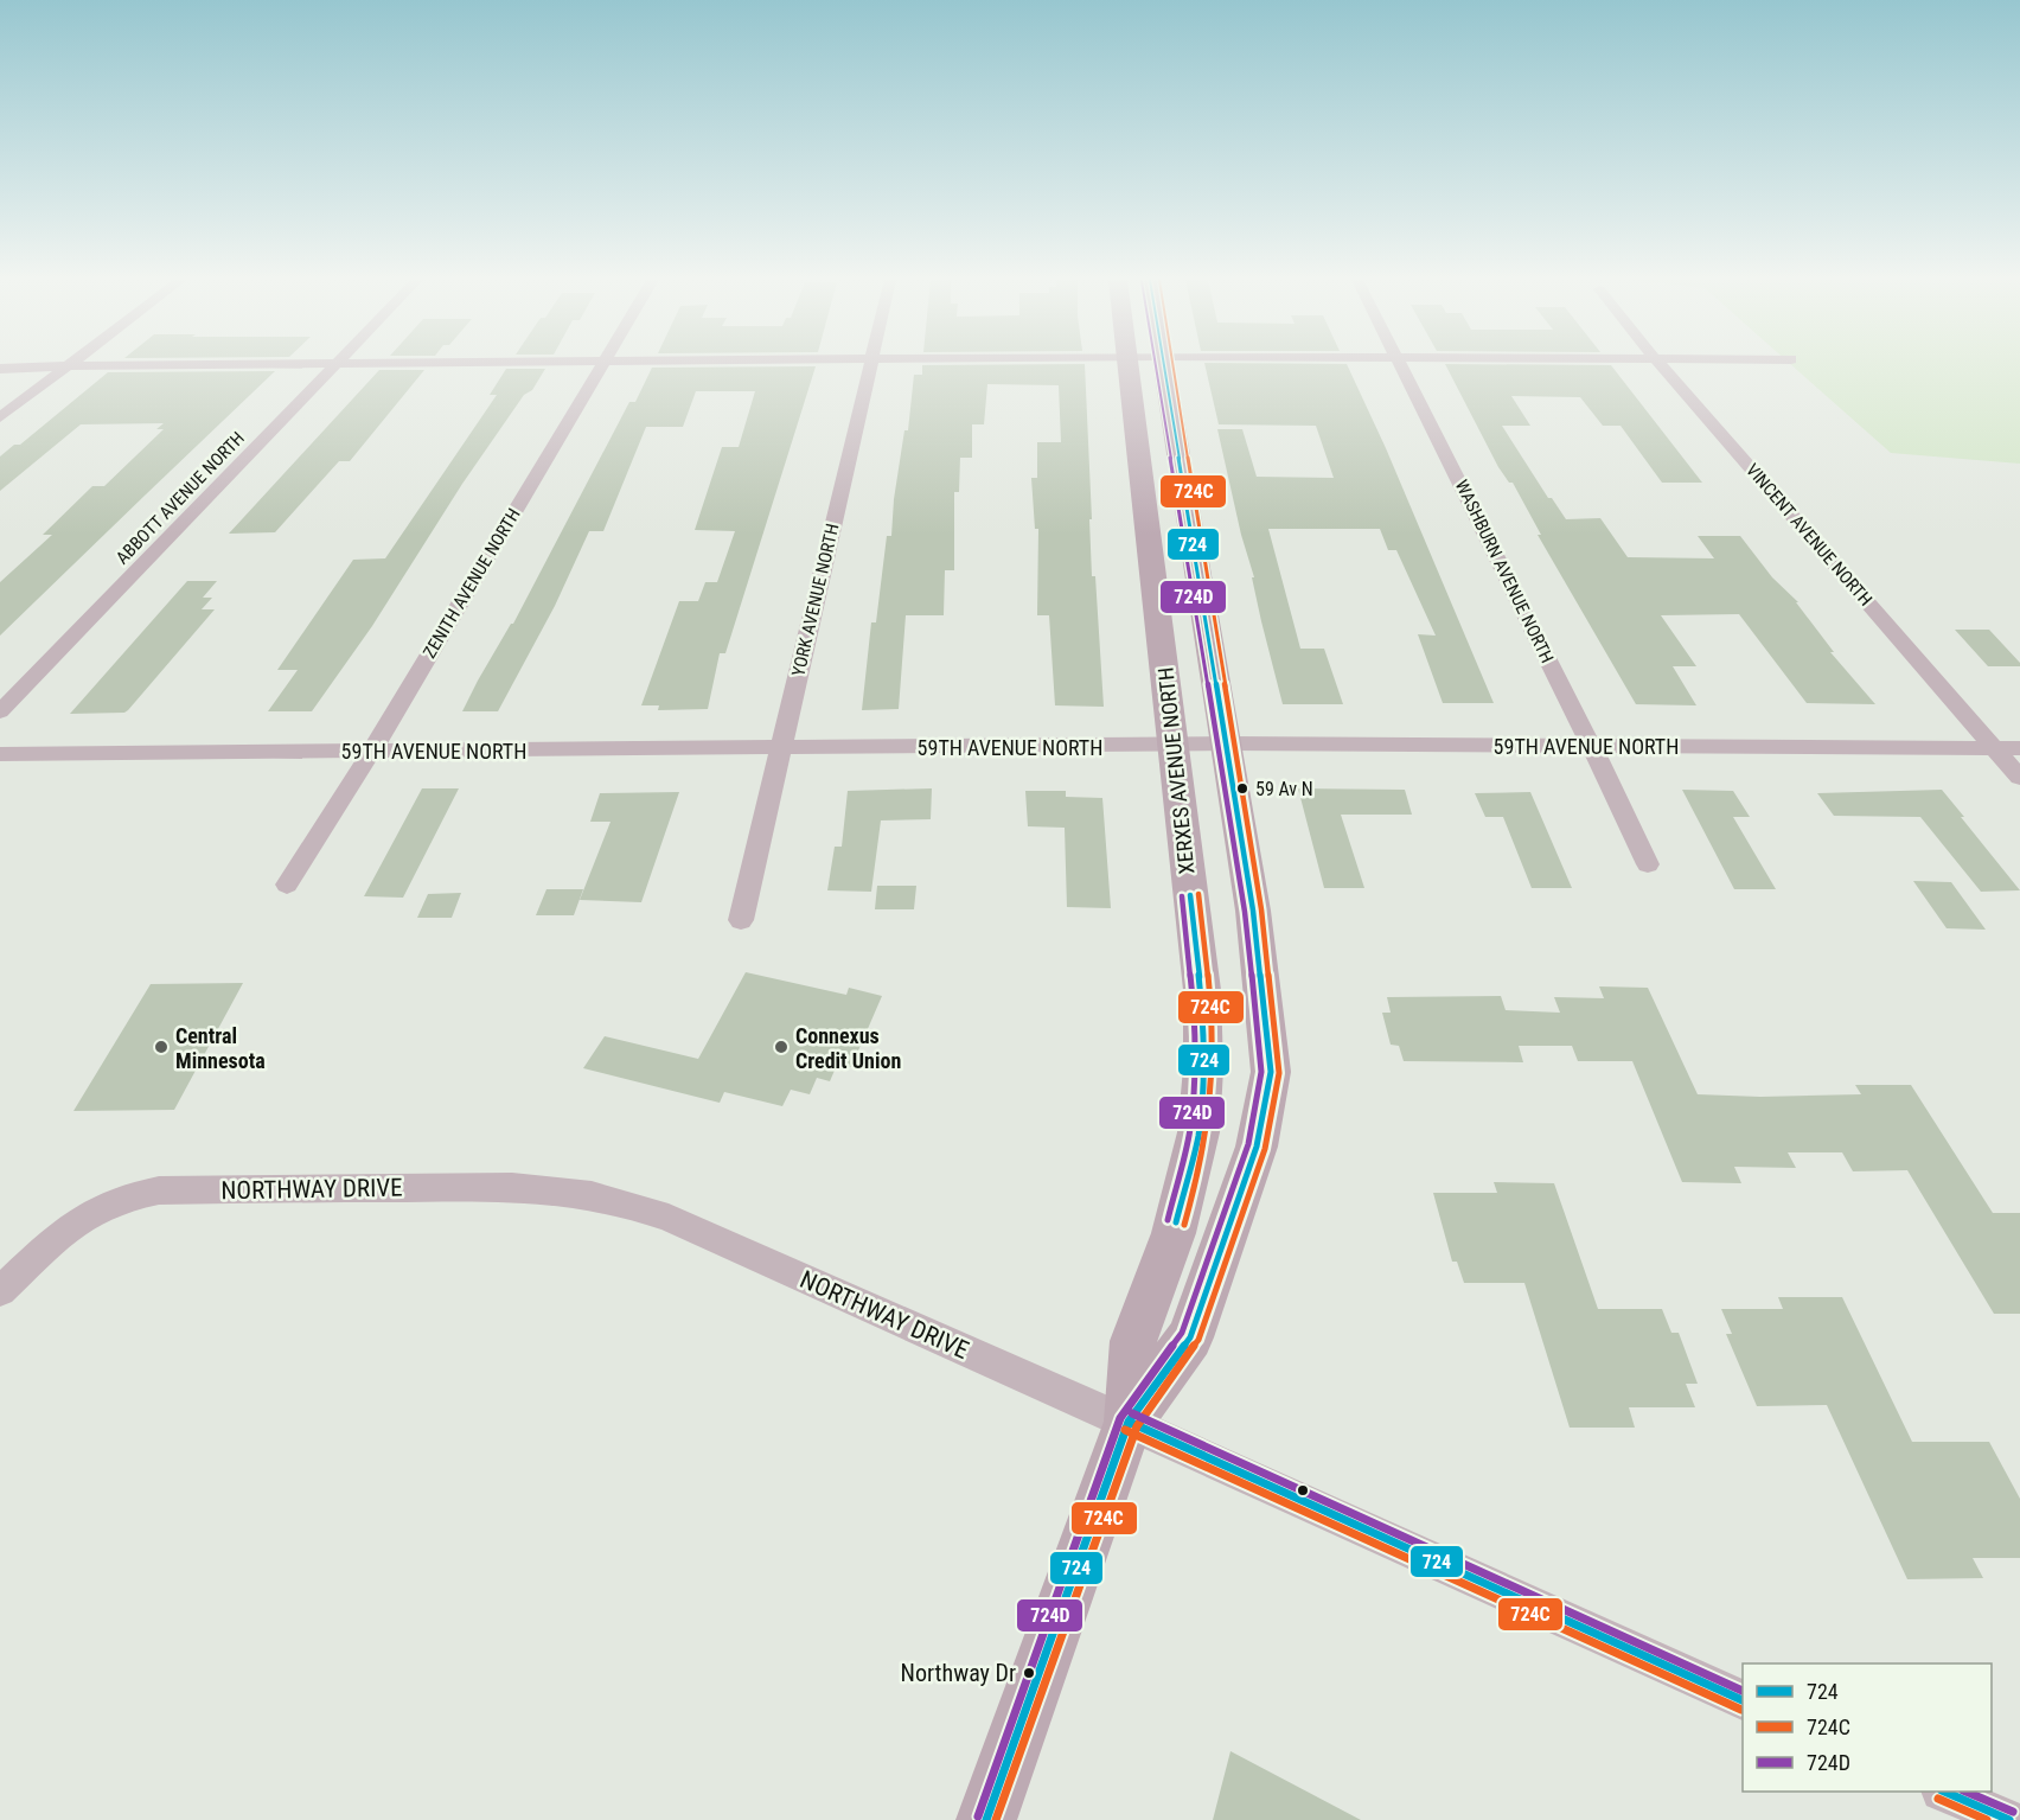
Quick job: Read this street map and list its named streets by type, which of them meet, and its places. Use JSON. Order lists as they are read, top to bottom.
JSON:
{
  "streets": {
    "street": [
      "ABBOTT AVENUE NORTH",
      "VINCENT AVENUE NORTH",
      "WASHBURN AVENUE NORTH",
      "ZENITH AVENUE NORTH",
      "YORK AVENUE NORTH",
      "59TH AVENUE NORTH",
      "XERXES AVENUE NORTH",
      "NORTHWAY DRIVE"
    ]
  },
  "crossings": [
    ["VINCENT AVENUE NORTH", "59TH AVENUE NORTH"],
    ["WASHBURN AVENUE NORTH", "59TH AVENUE NORTH"],
    ["ZENITH AVENUE NORTH", "59TH AVENUE NORTH"],
    ["YORK AVENUE NORTH", "59TH AVENUE NORTH"],
    ["59TH AVENUE NORTH", "XERXES AVENUE NORTH"],
    ["XERXES AVENUE NORTH", "NORTHWAY DRIVE"]
  ],
  "places": [
    "59 Av N",
    "Central Minnesota",
    "Connexus Credit Union",
    "Northway Dr"
  ],
  "lines": ["transit line 724", "transit line 724C", "transit line 724D"],
  "legend": ["724", "724C", "724D"]
}
